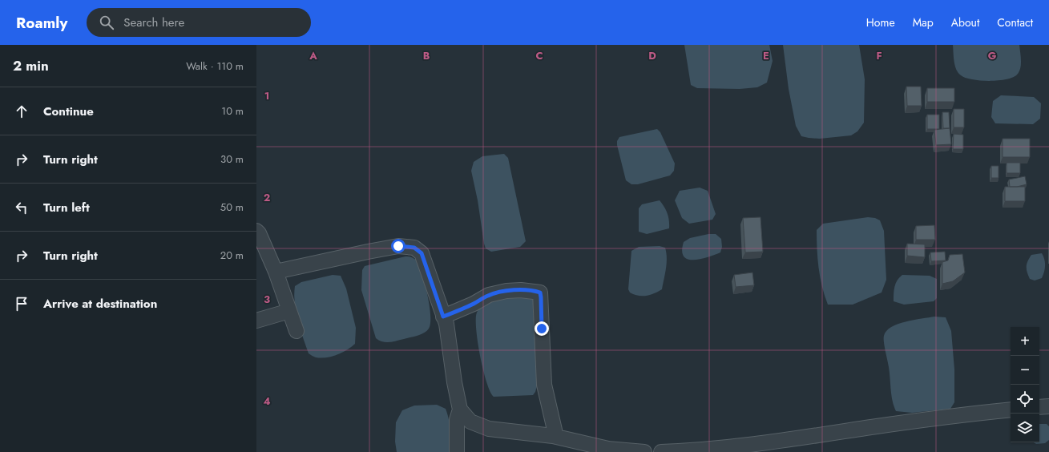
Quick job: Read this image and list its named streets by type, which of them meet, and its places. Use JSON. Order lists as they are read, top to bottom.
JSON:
{
  "page": {
    "header": "Roamly",
    "search": "Search here",
    "nav": [
      "Home",
      "Map",
      "About",
      "Contact"
    ],
    "heading": ["2 min", "Walk · 110 m"],
    "list": [
      ["Continue", "10 m"],
      ["Turn right", "30 m"],
      ["Turn left", "50 m"],
      ["Turn right", "20 m"],
      "Arrive at destination"
    ],
    "map_buttons": ["+", "−"]
  },
  "grid": {
    "columns": [
      "A",
      "B",
      "C",
      "D",
      "E",
      "F",
      "G"
    ],
    "rows": [
      "1",
      "2",
      "3",
      "4"
    ]
  }
}
